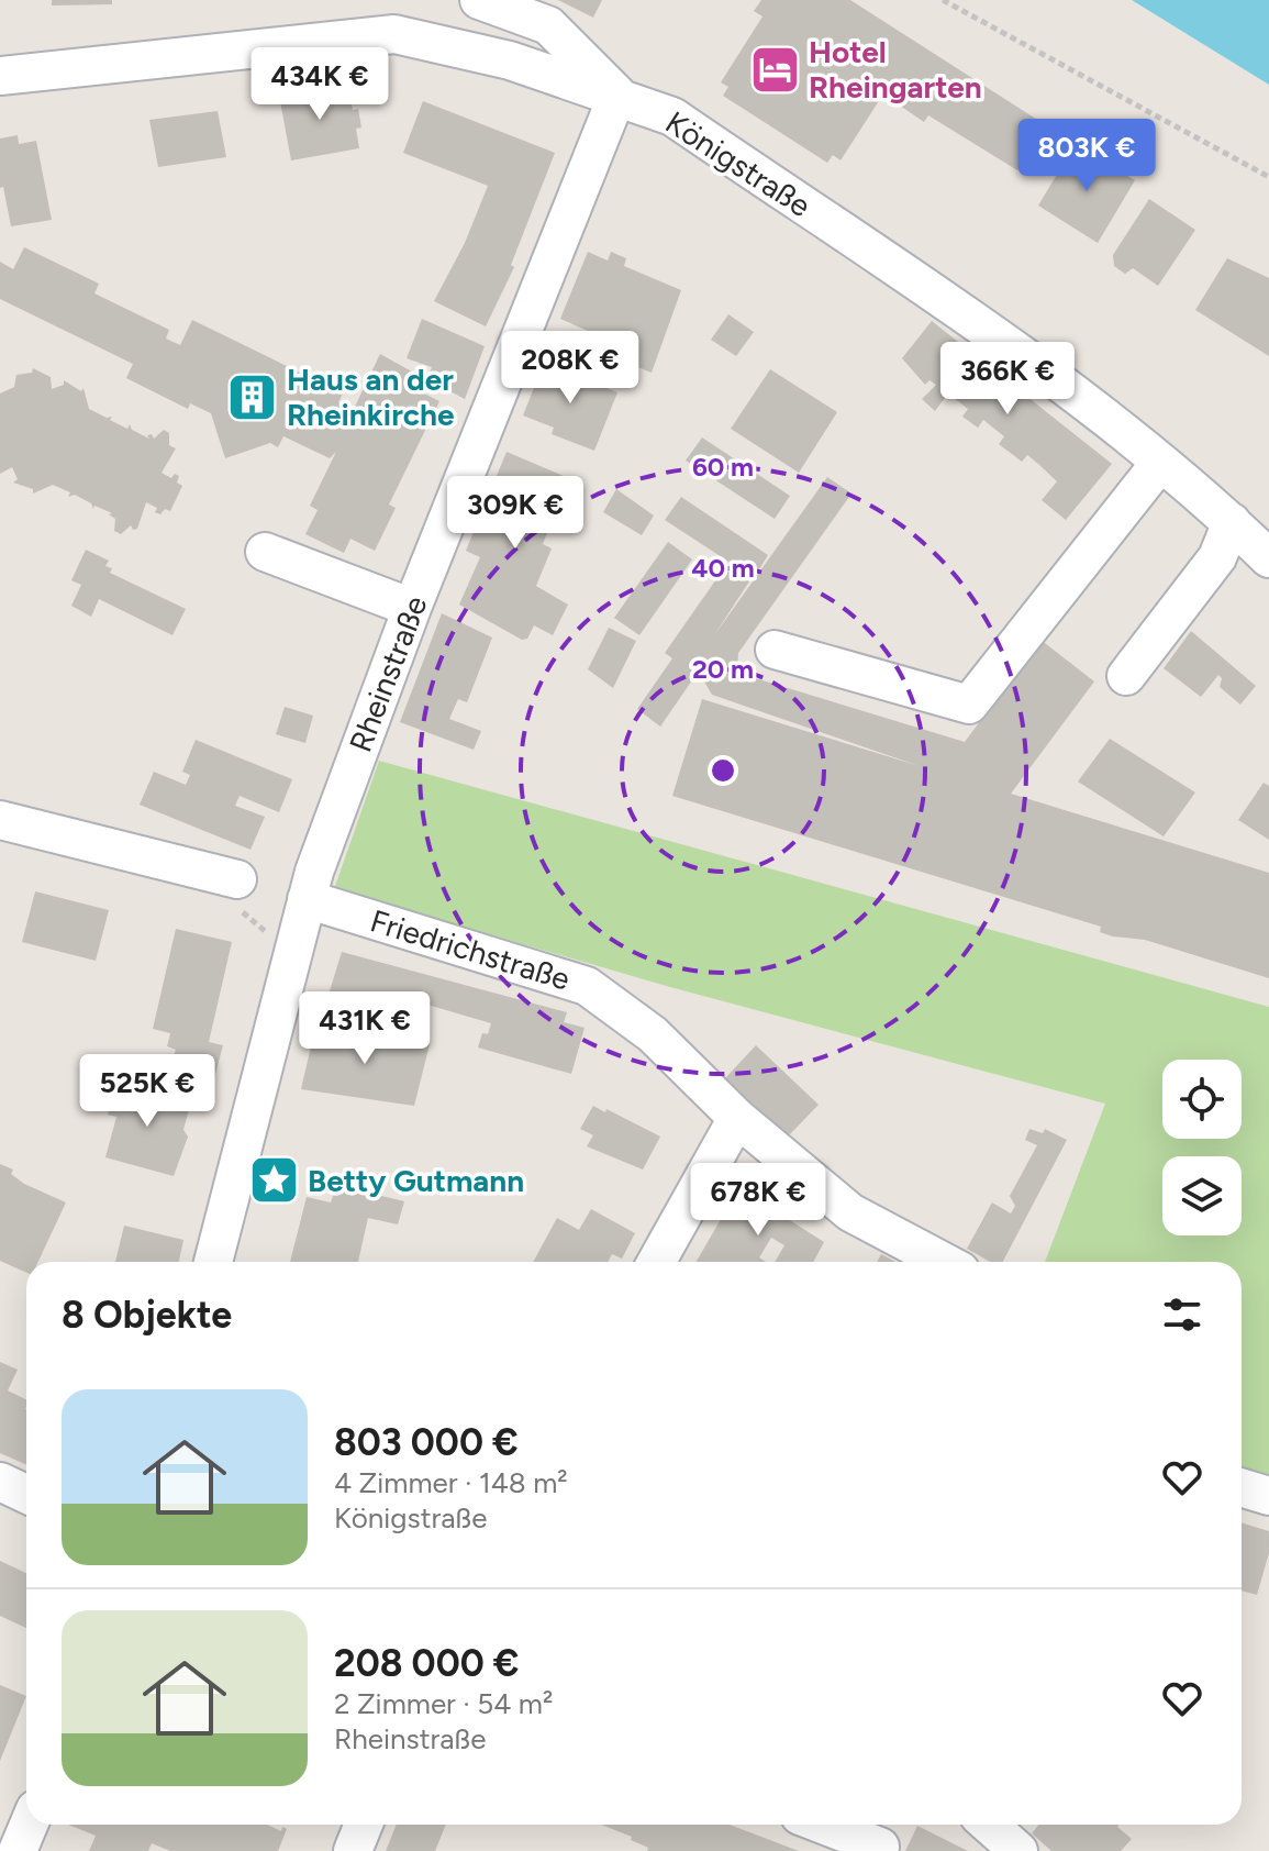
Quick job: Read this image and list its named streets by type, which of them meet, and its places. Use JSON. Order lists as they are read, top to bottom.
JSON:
{
  "streets": {
    "street": ["Königstraße", "Rheinstraße", "Friedrichstraße"]
  },
  "crossings": [
    ["Königstraße", "Rheinstraße"],
    ["Rheinstraße", "Friedrichstraße"]
  ],
  "places": {
    "hotel": ["Hotel Rheingarten"],
    "building": ["Haus an der Rheinkirche"],
    "place": ["Betty Gutmann"]
  },
  "page": {
    "price": [
      "434K €",
      "803K €",
      "208K €",
      "366K €",
      "309K €",
      "431K €",
      "525K €",
      "678K €"
    ],
    "heading": "8 Objekte",
    "list": [
      {
        "name": "803 000 €",
        "note": "4 Zimmer · 148 m² · Königstraße"
      },
      {
        "name": "208 000 €",
        "note": "2 Zimmer · 54 m² · Rheinstraße"
      }
    ]
  },
  "rings": ["60 m", "40 m", "20 m"]
}
